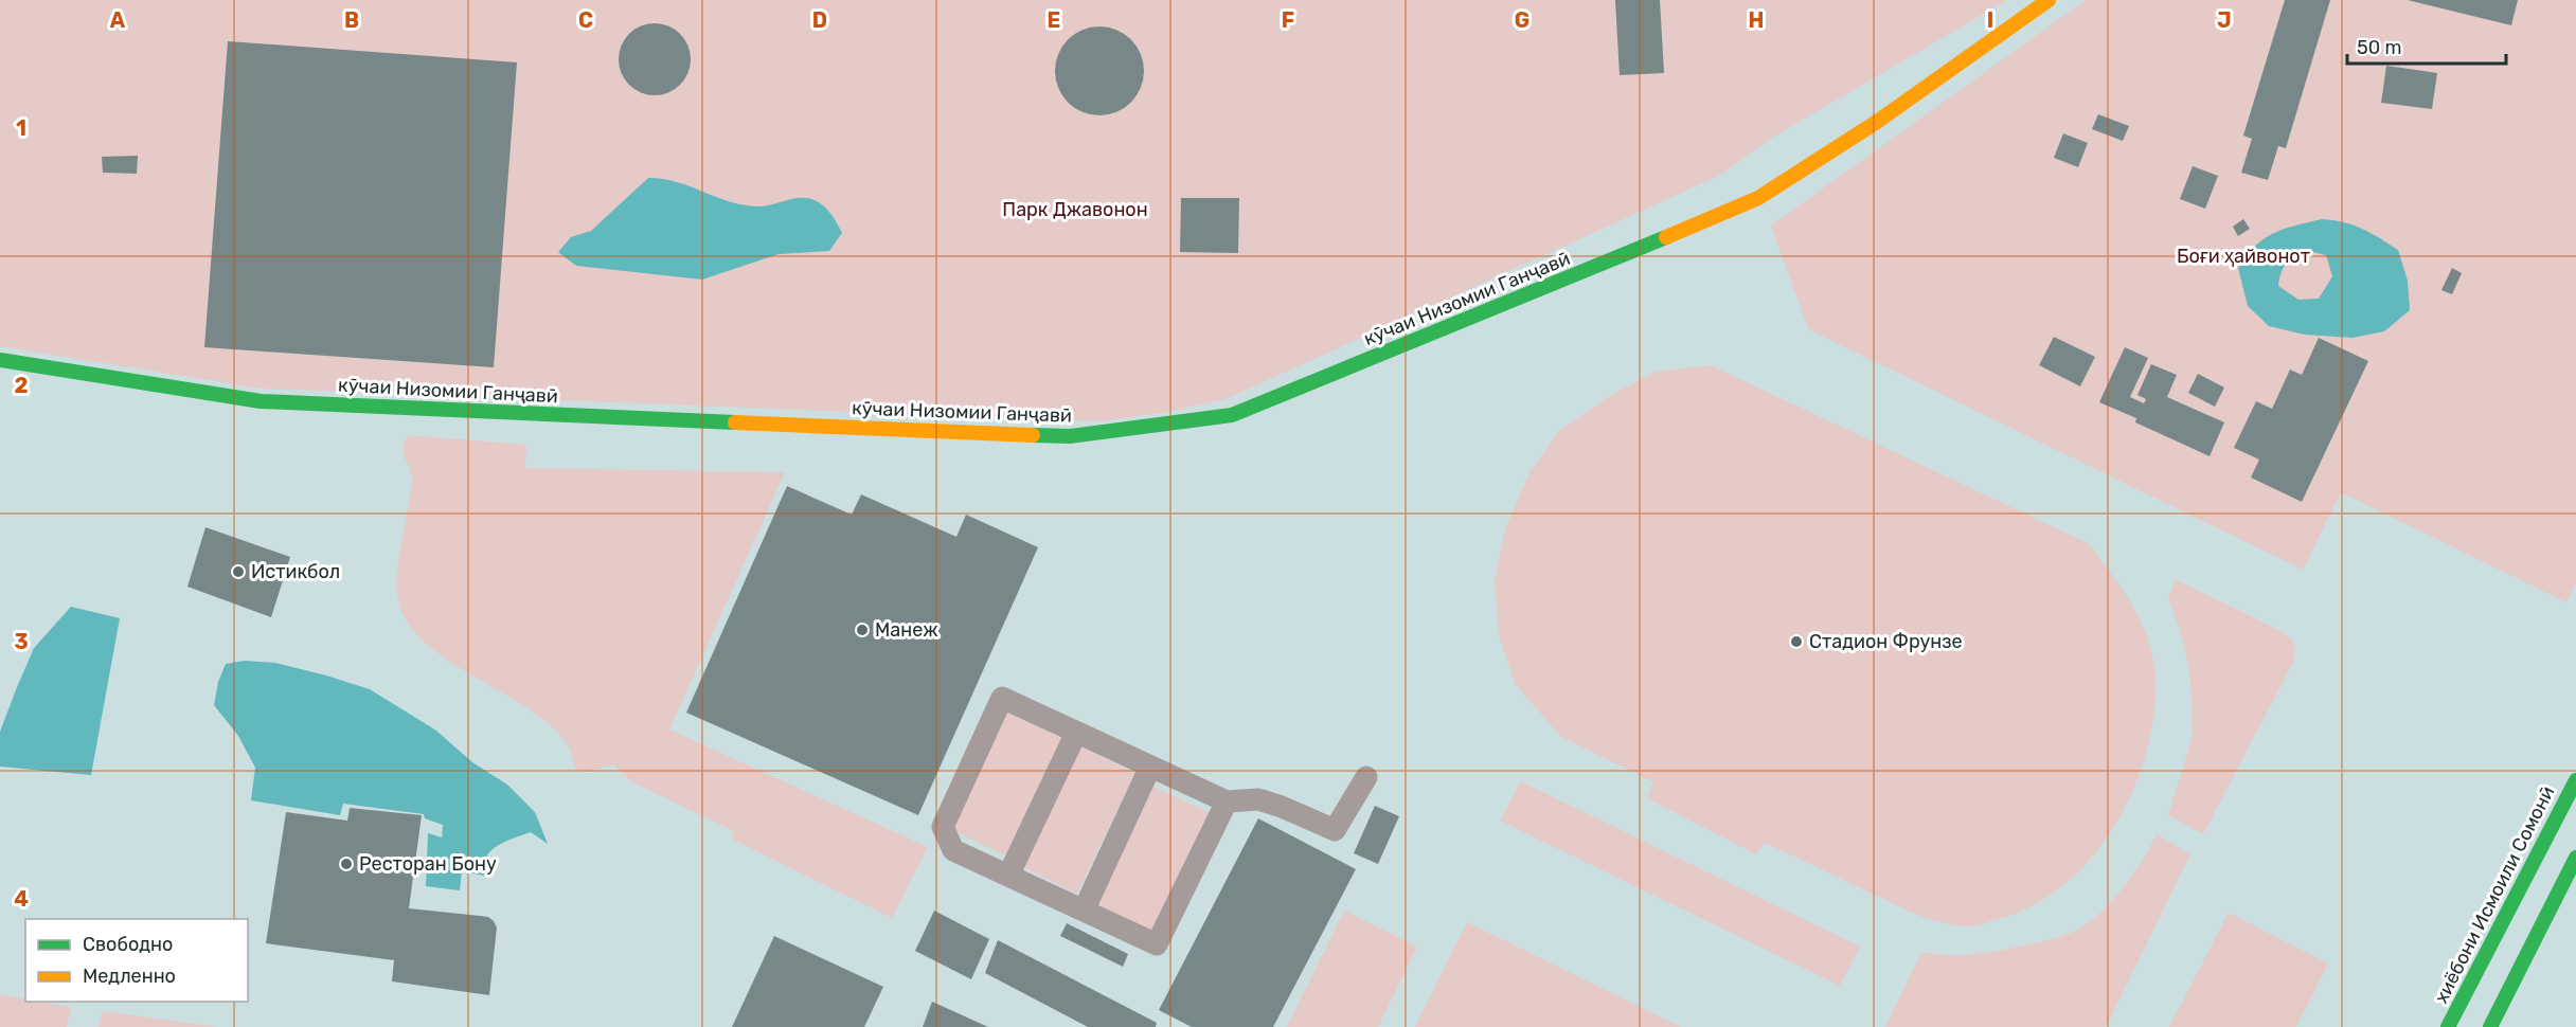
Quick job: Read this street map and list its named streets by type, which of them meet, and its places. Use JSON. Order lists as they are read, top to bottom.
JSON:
{
  "streets": {
    "main road": ["кӯчаи Низомии Ганҷавӣ", "хиёбони Исмоили Сомонӣ"]
  },
  "parks": ["Парк Джавонон", "Боғи ҳайвонот"],
  "places": [
    "Истикбол",
    "Манеж",
    "Стадион Фрунзе",
    "Ресторан Бону"
  ],
  "legend": ["Свободно", "Медленно"],
  "scale_bar": "50 m",
  "grid": {
    "columns": [
      "A",
      "B",
      "C",
      "D",
      "E",
      "F",
      "G",
      "H",
      "I",
      "J"
    ],
    "rows": [
      "1",
      "2",
      "3",
      "4"
    ]
  }
}
